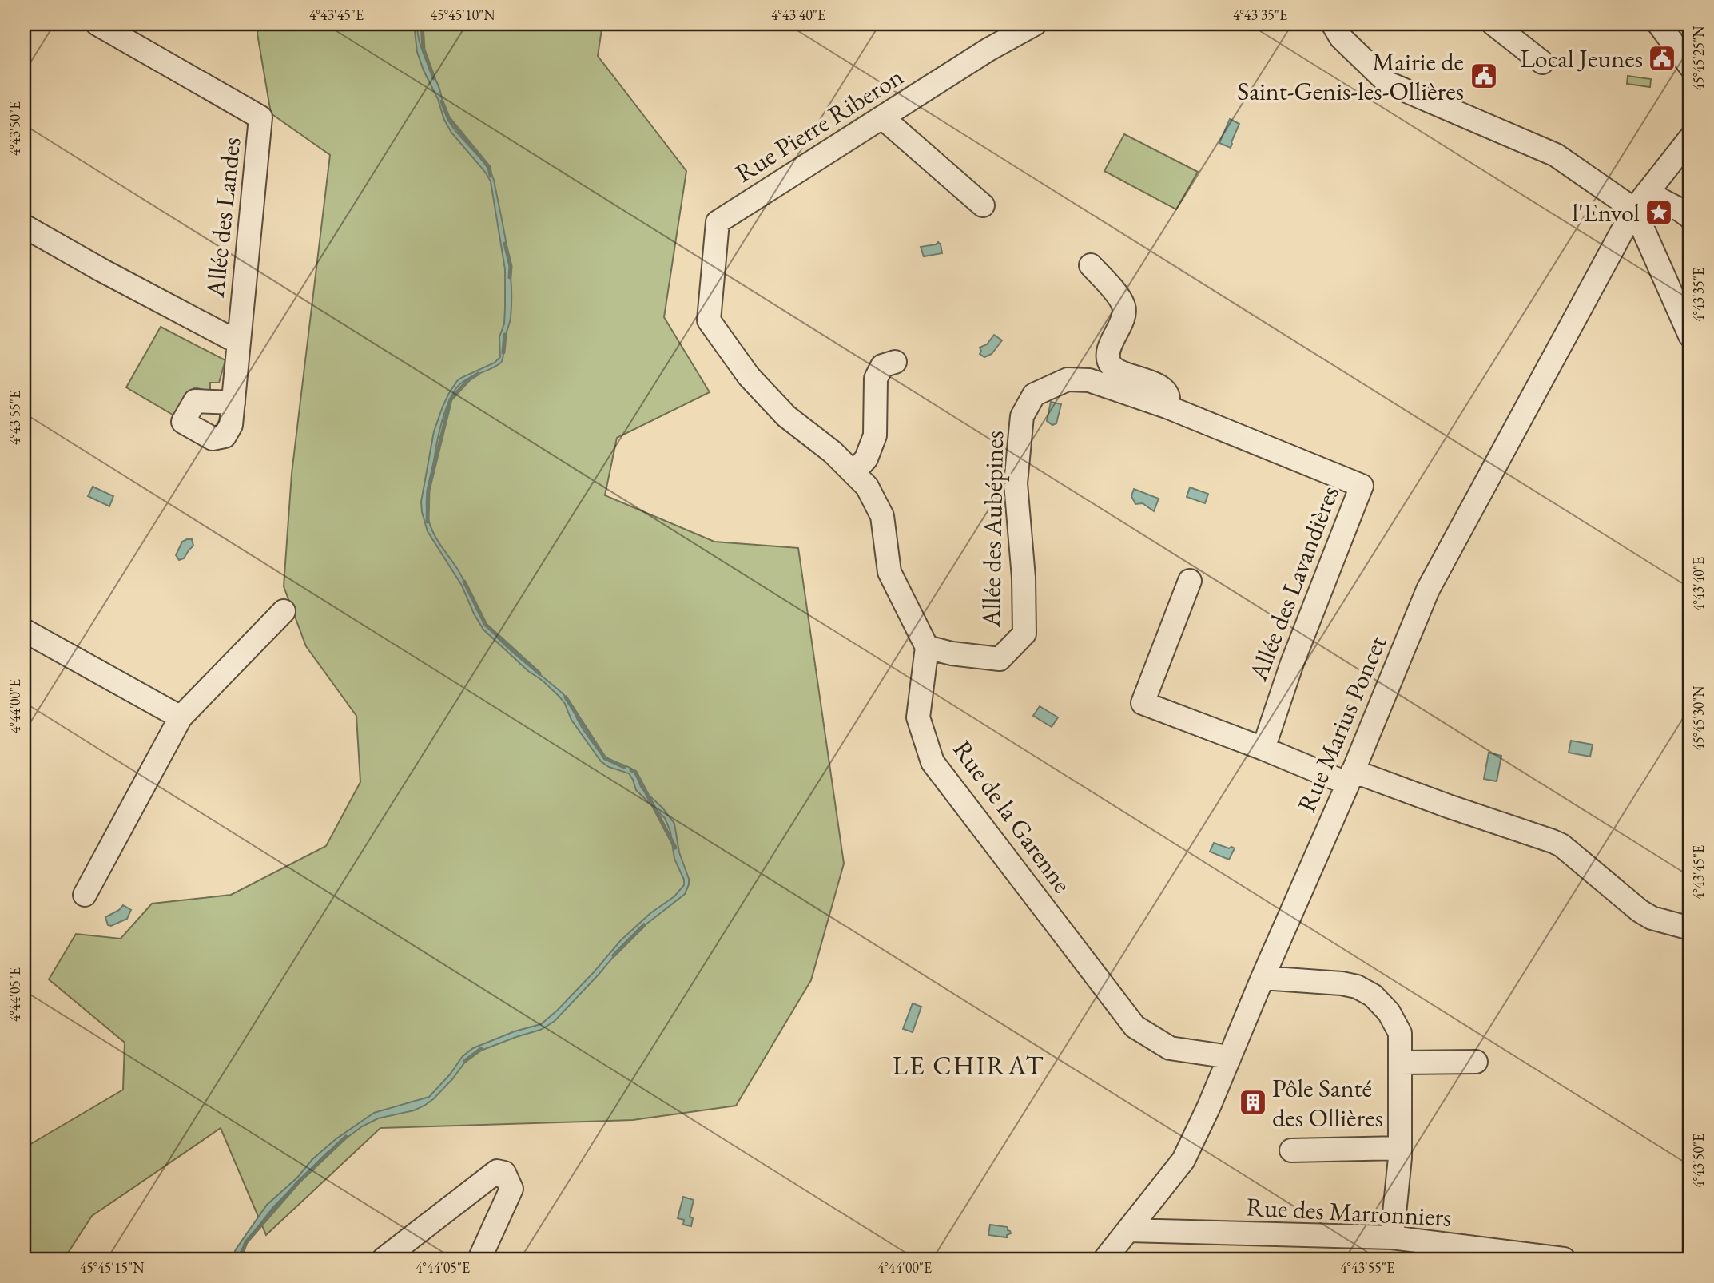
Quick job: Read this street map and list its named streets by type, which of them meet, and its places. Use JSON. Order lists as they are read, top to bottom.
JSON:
{
  "streets": {
    "street": [
      "Rue Pierre Riberon",
      "Allée des Landes",
      "Allée des Aubépines",
      "Allée des Lavandières",
      "Rue Marius Poncet",
      "Rue de la Garenne",
      "Rue des Marronniers"
    ]
  },
  "crossings": [
    ["Allée des Aubépines", "Allée des Lavandières"],
    ["Allée des Aubépines", "Rue de la Garenne"],
    ["Rue Marius Poncet", "Rue de la Garenne"],
    ["Rue Marius Poncet", "Rue des Marronniers"]
  ],
  "districts": ["LE CHIRAT"],
  "places": {
    "public building": ["Local Jeunes", "Mairie de Saint-Genis-les-Ollières"],
    "place": ["l'Envol"],
    "building": ["Pôle Santé des Ollières"]
  },
  "coordinates": [
    "4°43'45\"E",
    "45°45'10\"N",
    "4°43'40\"E",
    "4°43'35\"E",
    "45°45'25\"N",
    "4°43'50\"E",
    "4°43'55\"E",
    "4°44'00\"E",
    "45°45'30\"N",
    "4°44'05\"E",
    "45°45'15\"N"
  ]
}
